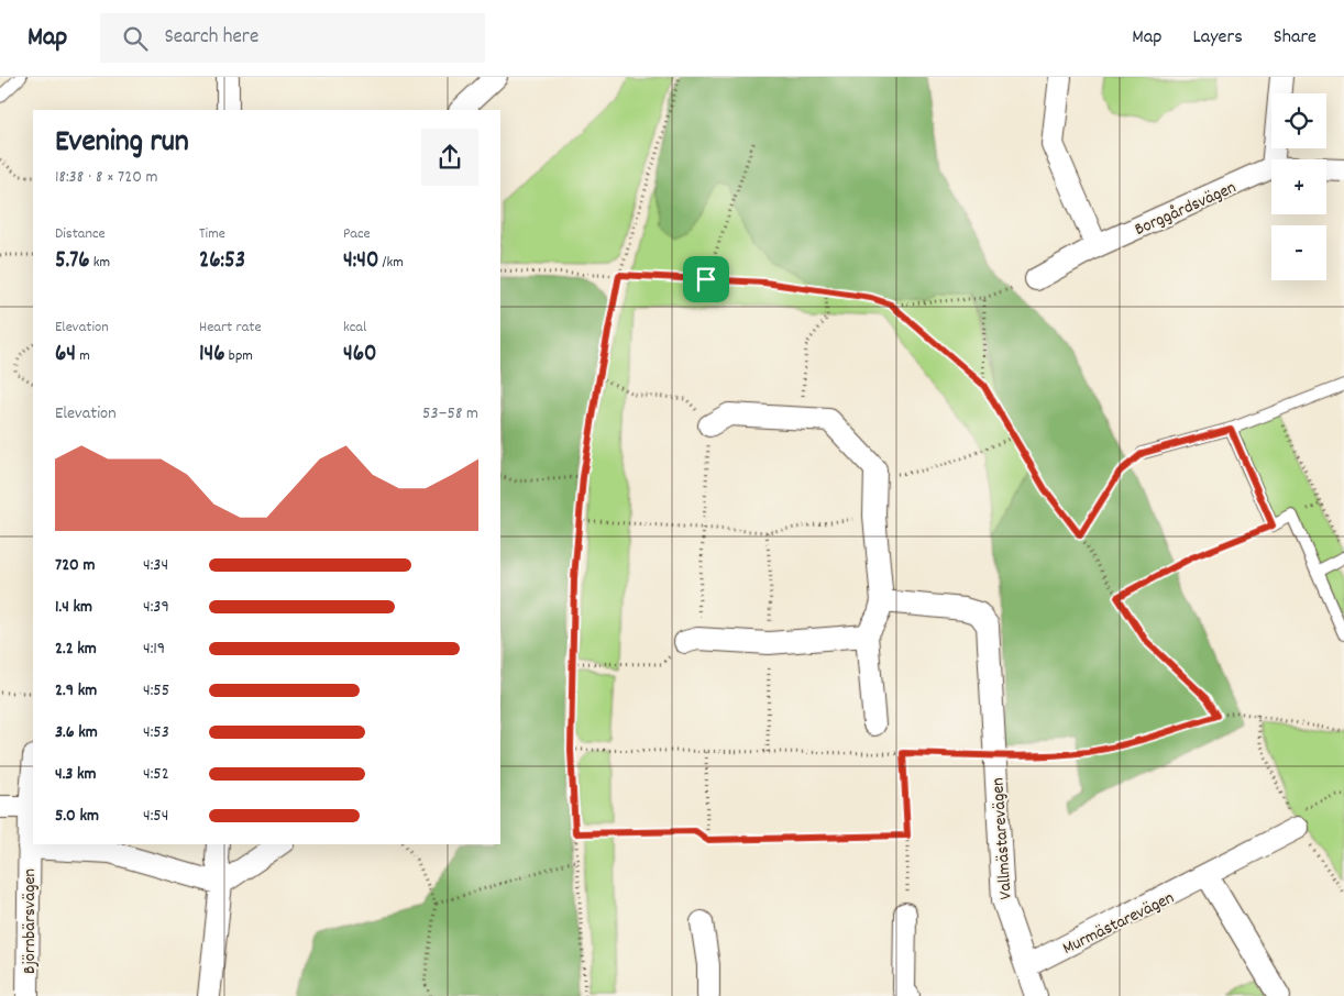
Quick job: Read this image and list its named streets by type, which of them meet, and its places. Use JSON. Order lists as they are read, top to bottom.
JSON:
{
  "streets": {
    "street": [
      "Borggårdsvägen",
      "Vallmästarevägen",
      "Björnbärsvägen",
      "Murmästarevägen"
    ]
  },
  "crossings": [
    ["Vallmästarevägen", "Murmästarevägen"]
  ],
  "page": {
    "header": "Map",
    "search": "Search here",
    "nav": ["Map", "Layers", "Share"],
    "map_buttons": ["+", "−"],
    "heading": ["Evening run", "18:38 · 8 × 720 m"],
    "stats": [
      ["Distance", "5.76 km"],
      ["Time", "26:53"],
      ["Pace", "4:40 /km"],
      ["Elevation", "64 m"],
      ["Heart rate", "146 bpm"],
      ["kcal", "460"]
    ],
    "chart": ["Elevation", "53–58 m"],
    "list": [
      {
        "name": "720 m",
        "note": "4:34"
      },
      {
        "name": "1.4 km",
        "note": "4:39"
      },
      {
        "name": "2.2 km",
        "note": "4:19"
      },
      {
        "name": "2.9 km",
        "note": "4:55"
      },
      {
        "name": "3.6 km",
        "note": "4:53"
      },
      {
        "name": "4.3 km",
        "note": "4:52"
      },
      {
        "name": "5.0 km",
        "note": "4:54"
      }
    ]
  }
}
